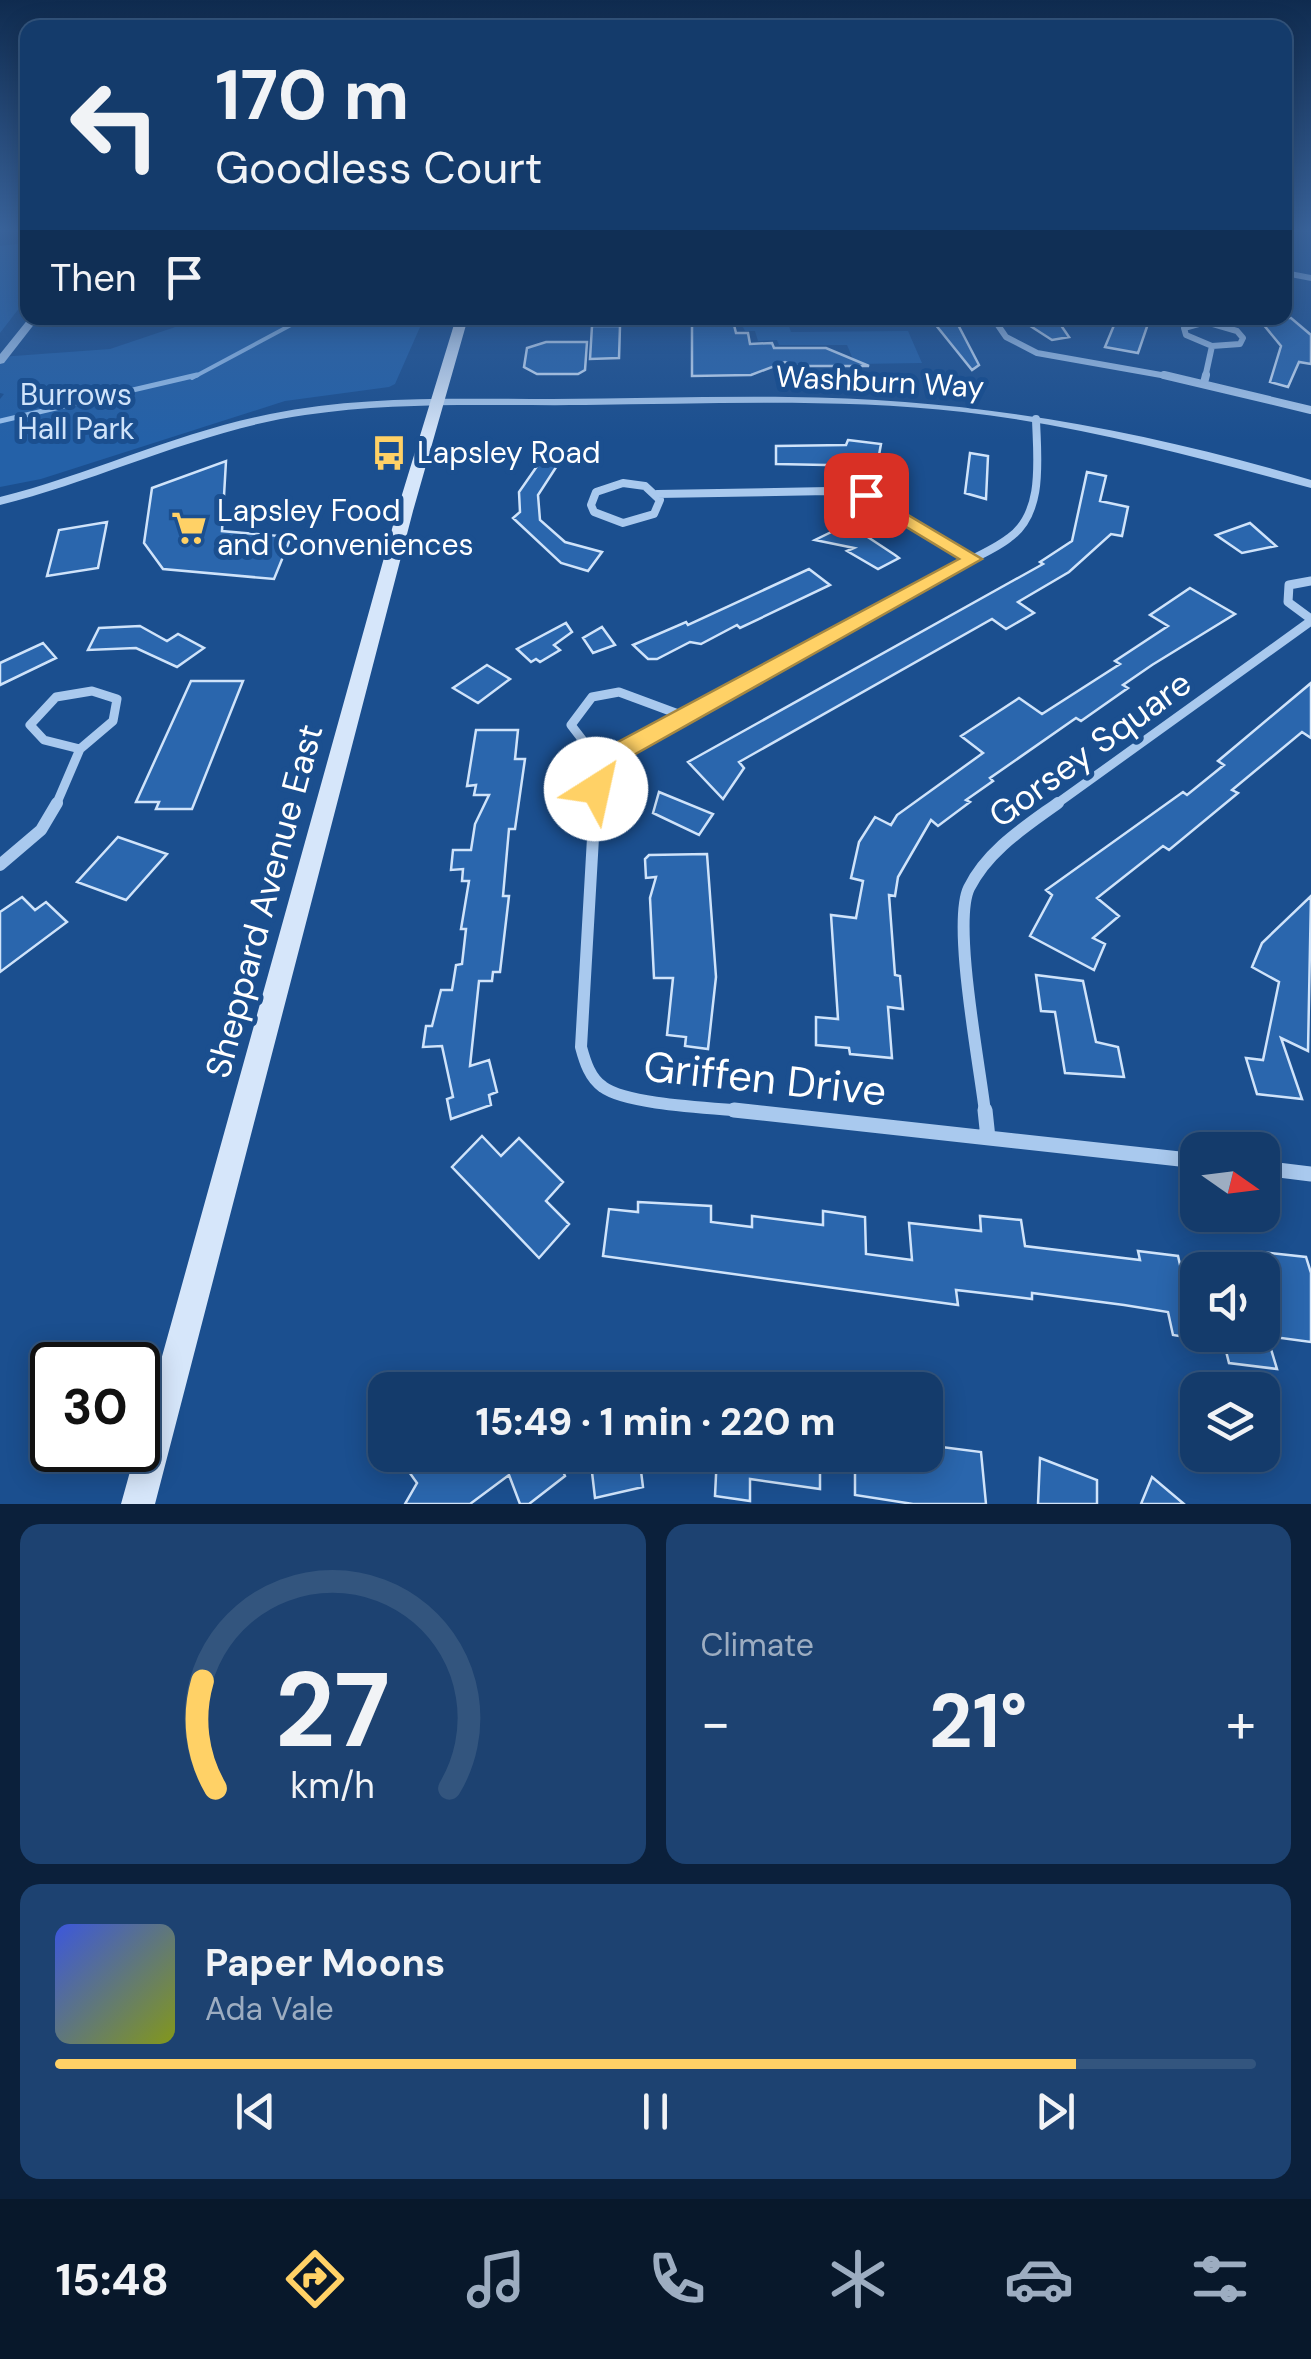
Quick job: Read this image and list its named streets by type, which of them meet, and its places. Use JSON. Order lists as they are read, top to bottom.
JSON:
{
  "streets": {
    "main road": ["Sheppard Avenue East"],
    "street": ["Washburn Way", "Gorsey Square", "Griffen Drive"]
  },
  "crossings": [
    ["Washburn Way", "Sheppard Avenue East"],
    ["Gorsey Square", "Griffen Drive"]
  ],
  "parks": ["Burrows Hall Park"],
  "places": {
    "bus stop": ["Lapsley Road"],
    "supermarket": ["Lapsley Food and Conveniences"]
  },
  "north": "right",
  "page": {
    "turn": ["170 m", "Goodless Court"],
    "then": "Then",
    "limit": "30",
    "trip": "15:49 · 1 min · 220 m",
    "tile": "Climate",
    "heat": ["−", "21°", "+"],
    "song": ["Paper Moons", "Ada Vale"],
    "tabs": "15:48",
    "gauge": ["27", "km/h"]
  }
}
